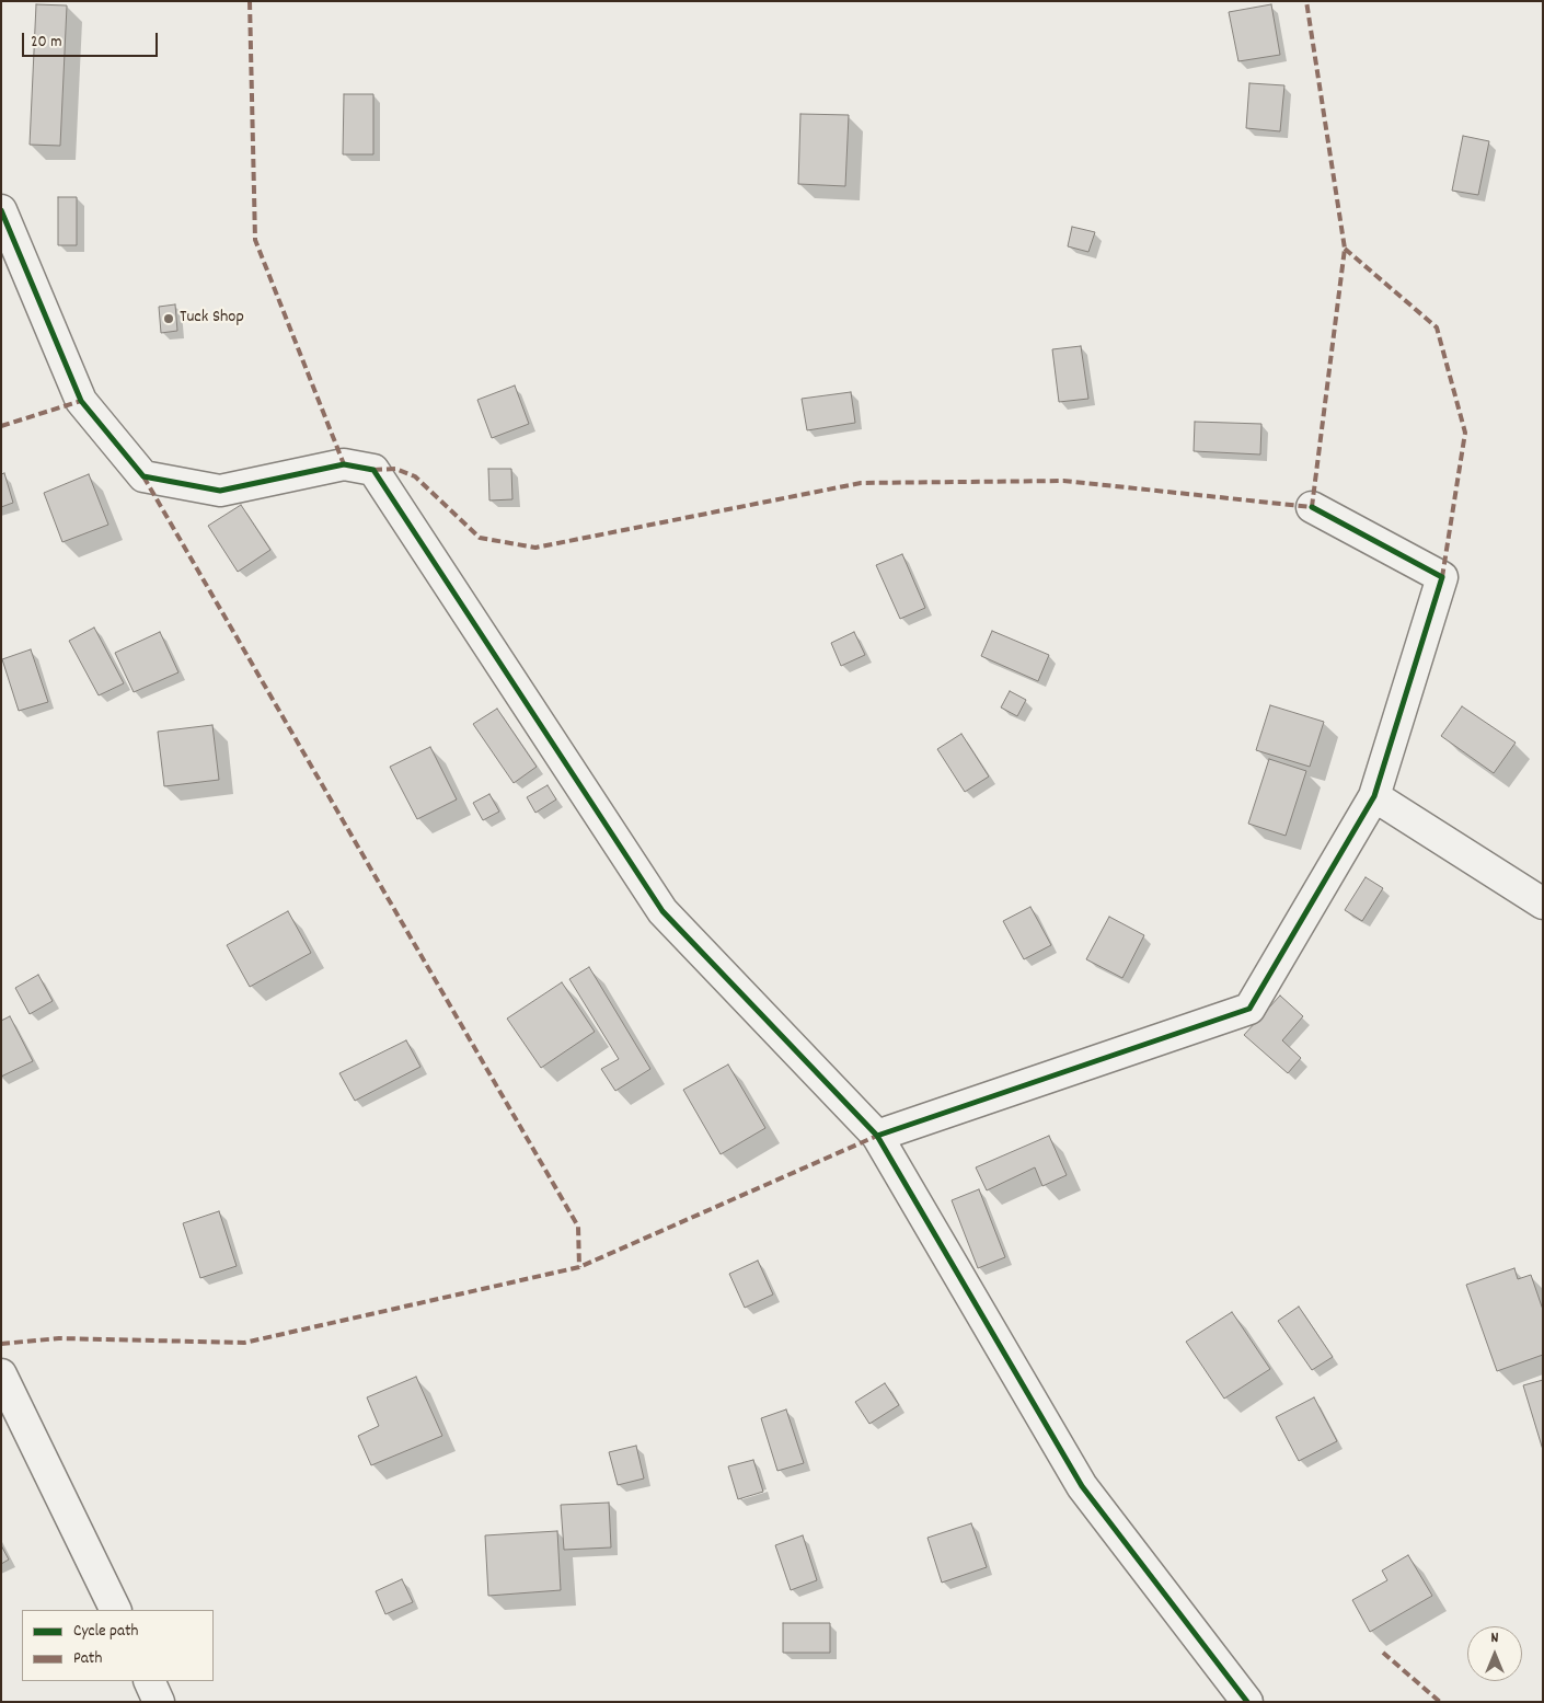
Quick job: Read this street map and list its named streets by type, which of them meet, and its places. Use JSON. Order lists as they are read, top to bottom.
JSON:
{
  "places": ["Tuck Shop"],
  "legend": ["Cycle path", "Path"],
  "scale_bar": "20 m",
  "north": "top"
}
